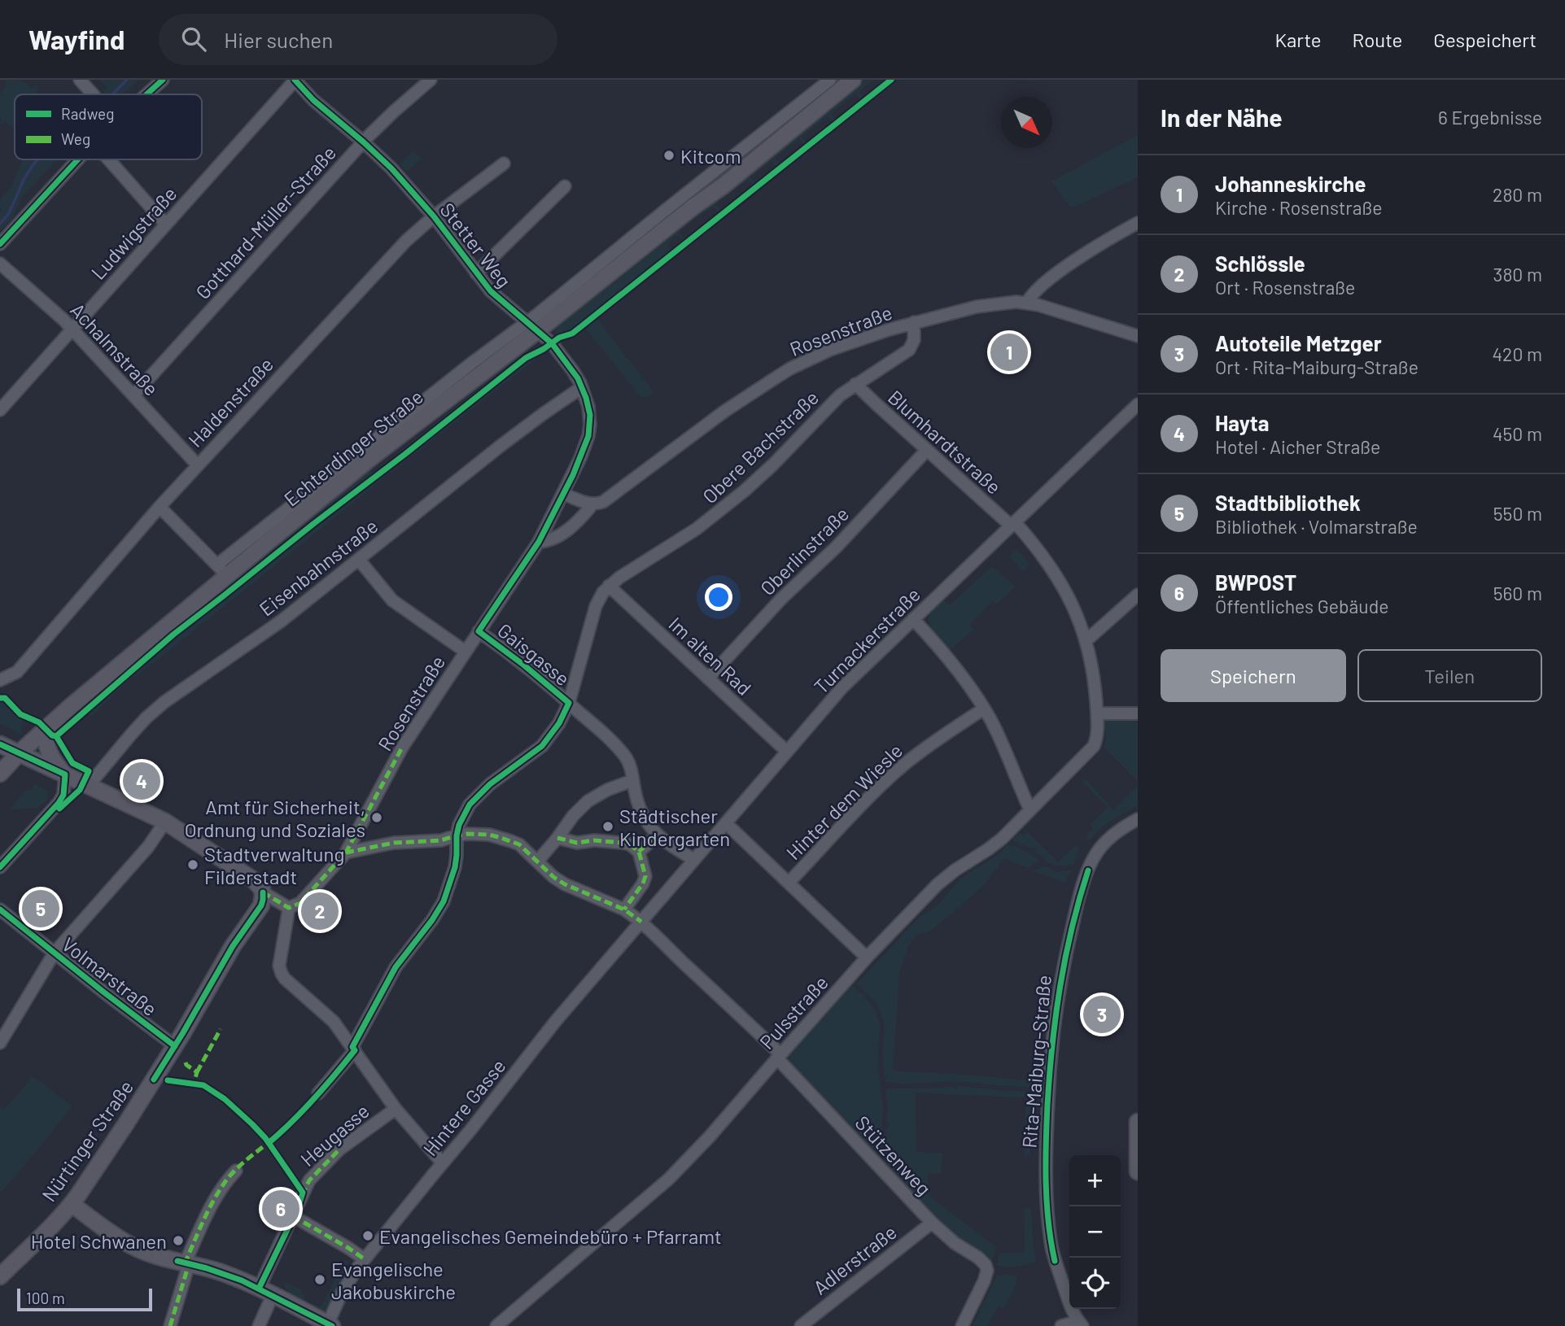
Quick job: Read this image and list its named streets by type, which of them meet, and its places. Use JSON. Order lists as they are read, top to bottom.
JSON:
{
  "streets": {
    "main road": ["Echterdinger Straße", "Nürtinger Straße"],
    "street": [
      "Gotthard-Müller-Straße",
      "Ludwigstraße",
      "Stetter Weg",
      "Rosenstraße",
      "Achalmstraße",
      "Haldenstraße",
      "Blumhardtstraße",
      "Obere Bachstraße",
      "Oberlinstraße",
      "Eisenbahnstraße",
      "Turnackerstraße",
      "Gaisgasse",
      "Im alten Rad",
      "Hinter dem Wiesle",
      "Volmarstraße",
      "Pulsstraße",
      "Rita-Maiburg-Straße",
      "Hintere Gasse",
      "Heugasse",
      "Stützenweg",
      "Adlerstraße"
    ]
  },
  "crossings": [
    ["Gotthard-Müller-Straße", "Stetter Weg"],
    ["Gotthard-Müller-Straße", "Achalmstraße"],
    ["Ludwigstraße", "Stetter Weg"],
    ["Ludwigstraße", "Achalmstraße"],
    ["Stetter Weg", "Rosenstraße"],
    ["Stetter Weg", "Haldenstraße"],
    ["Stetter Weg", "Echterdinger Straße"],
    ["Stetter Weg", "Eisenbahnstraße"],
    ["Rosenstraße", "Obere Bachstraße"],
    ["Rosenstraße", "Gaisgasse"],
    ["Rosenstraße", "Stützenweg"],
    ["Achalmstraße", "Haldenstraße"],
    ["Blumhardtstraße", "Obere Bachstraße"],
    ["Blumhardtstraße", "Oberlinstraße"],
    ["Blumhardtstraße", "Turnackerstraße"],
    ["Blumhardtstraße", "Pulsstraße"],
    ["Obere Bachstraße", "Gaisgasse"],
    ["Obere Bachstraße", "Im alten Rad"],
    ["Obere Bachstraße", "Stützenweg"],
    ["Oberlinstraße", "Im alten Rad"],
    ["Turnackerstraße", "Im alten Rad"],
    ["Turnackerstraße", "Hintere Gasse"],
    ["Turnackerstraße", "Stützenweg"],
    ["Volmarstraße", "Nürtinger Straße"],
    ["Pulsstraße", "Stützenweg"],
    ["Hintere Gasse", "Stützenweg"],
    ["Stützenweg", "Adlerstraße"]
  ],
  "places": [
    "Kitcom",
    "Amt für Sicherheit, Ordnung und Soziales",
    "Städtischer Kindergarten",
    "Stadtverwaltung Filderstadt",
    "Evangelisches Gemeindebüro + Pfarramt",
    "Hotel Schwanen",
    "Evangelische Jakobuskirche"
  ],
  "legend": ["Radweg", "Weg"],
  "scale_bar": "100 m",
  "north": "bottom right",
  "page": {
    "header": "Wayfind",
    "search": "Hier suchen",
    "nav": ["Karte", "Route", "Gespeichert"],
    "heading": ["In der Nähe", "6 Ergebnisse"],
    "list": [
      {
        "mark": "1",
        "name": "Johanneskirche",
        "note": "Kirche · Rosenstraße",
        "value": "280 m"
      },
      {
        "mark": "2",
        "name": "Schlössle",
        "note": "Ort · Rosenstraße",
        "value": "380 m"
      },
      {
        "mark": "3",
        "name": "Autoteile Metzger",
        "note": "Ort · Rita-Maiburg-Straße",
        "value": "420 m"
      },
      {
        "mark": "4",
        "name": "Hayta",
        "note": "Hotel · Aicher Straße",
        "value": "450 m"
      },
      {
        "mark": "5",
        "name": "Stadtbibliothek",
        "note": "Bibliothek · Volmarstraße",
        "value": "550 m"
      },
      {
        "mark": "6",
        "name": "BWPOST",
        "note": "Öffentliches Gebäude",
        "value": "560 m"
      }
    ],
    "pins": [
      "1",
      "4",
      "5",
      "2",
      "3",
      "6"
    ],
    "buttons": ["Speichern", "Teilen"],
    "map_buttons": ["+", "−"],
    "scale": "100 m"
  }
}
